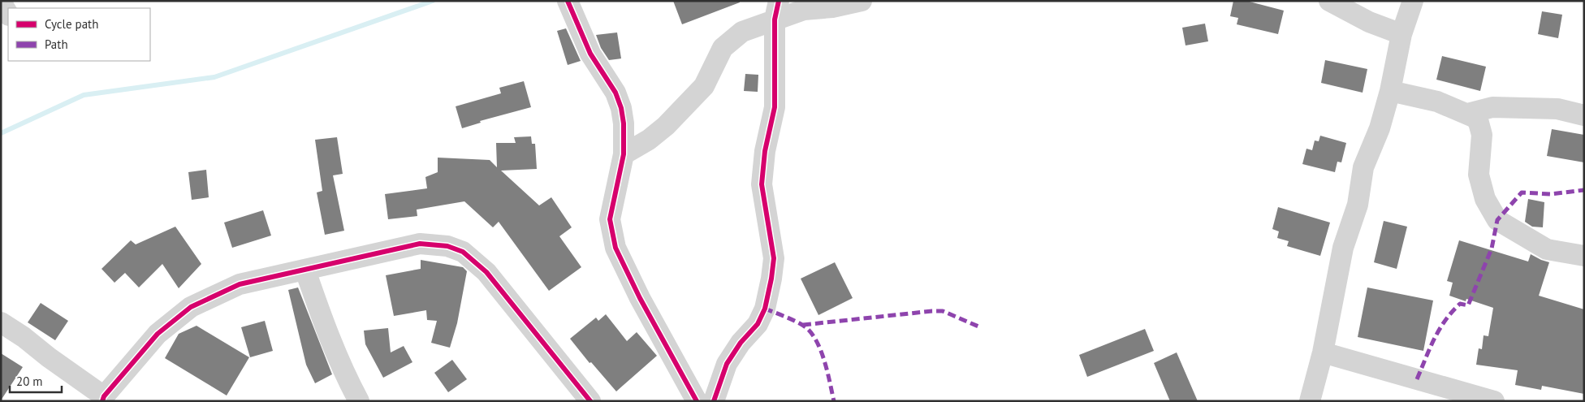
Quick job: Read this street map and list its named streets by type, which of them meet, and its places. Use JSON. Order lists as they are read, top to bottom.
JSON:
{
  "legend": ["Cycle path", "Path"],
  "scale_bar": "20 m"
}
